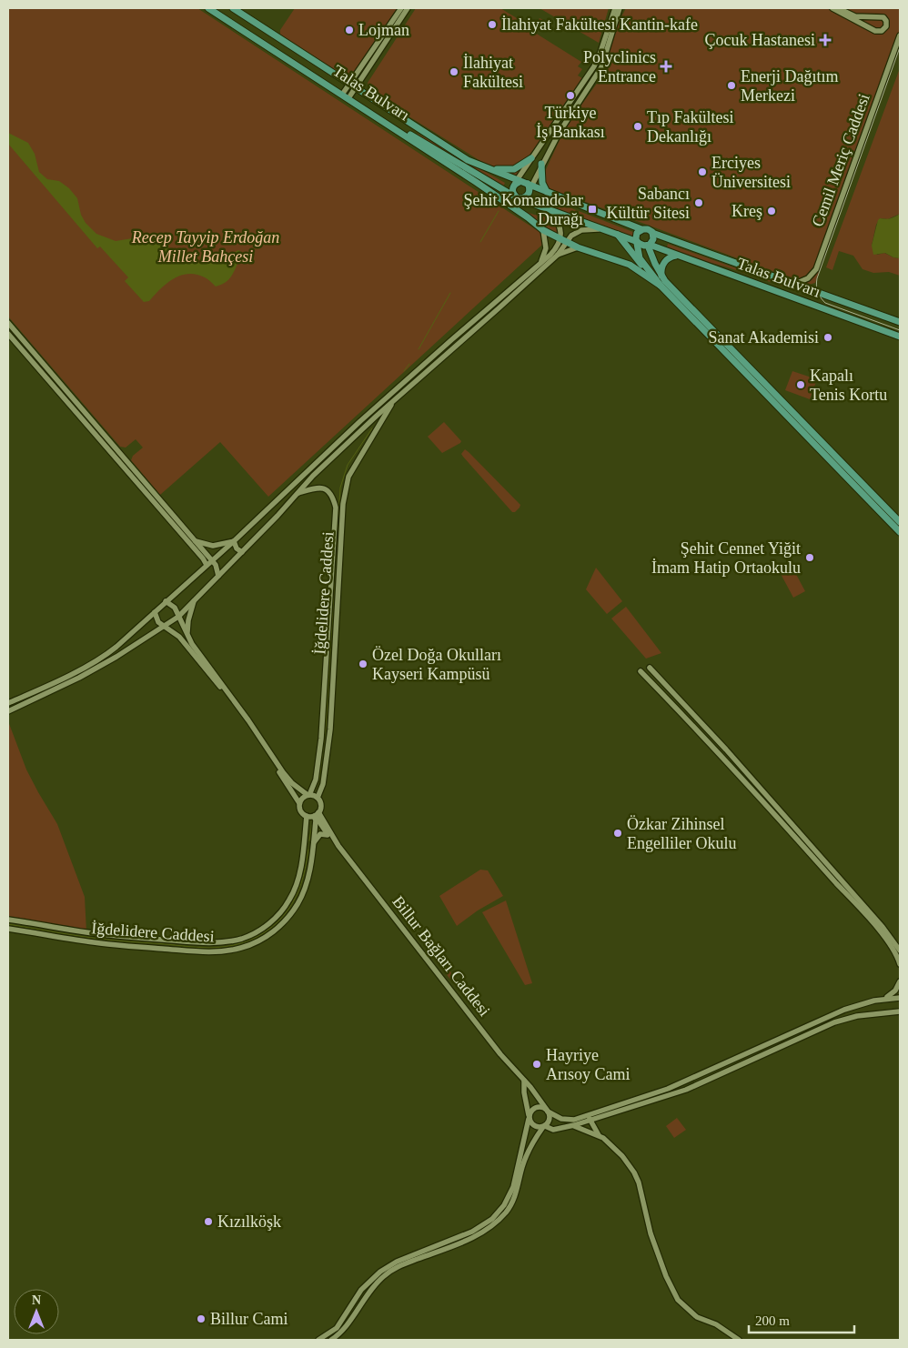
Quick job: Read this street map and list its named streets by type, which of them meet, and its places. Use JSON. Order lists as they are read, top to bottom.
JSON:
{
  "streets": {
    "main road": ["Talas Bulvarı"],
    "street": ["Cemil Meriç Caddesi", "İğdelidere Caddesi", "Billur Bağları Caddesi"]
  },
  "crossings": [
    ["Talas Bulvarı", "Cemil Meriç Caddesi"]
  ],
  "parks": ["Recep Tayyip Erdoğan Millet Bahçesi"],
  "places": {
    "other": [
      "İlahiyat Fakültesi Kantin-kafe",
      "Lojman",
      "İlahiyat Fakültesi",
      "Enerji Dağıtım Merkezi",
      "Türkiye İş Bankası",
      "Tıp Fakültesi Dekanlığı",
      "Erciyes Üniversitesi",
      "Sabancı Kültür Sitesi",
      "Kreş",
      "Sanat Akademisi",
      "Kapalı Tenis Kortu",
      "Şehit Cennet Yiğit İmam Hatip Ortaokulu",
      "Özel Doğa Okulları Kayseri Kampüsü",
      "Özkar Zihinsel Engelliler Okulu",
      "Hayriye Arısoy Cami",
      "Kızılköşk",
      "Billur Cami"
    ],
    "health": ["Çocuk Hastanesi", "Polyclinics Entrance"],
    "transit": ["Şehit Komandolar Durağı"]
  },
  "scale_bar": "200 m",
  "north": "top"
}
